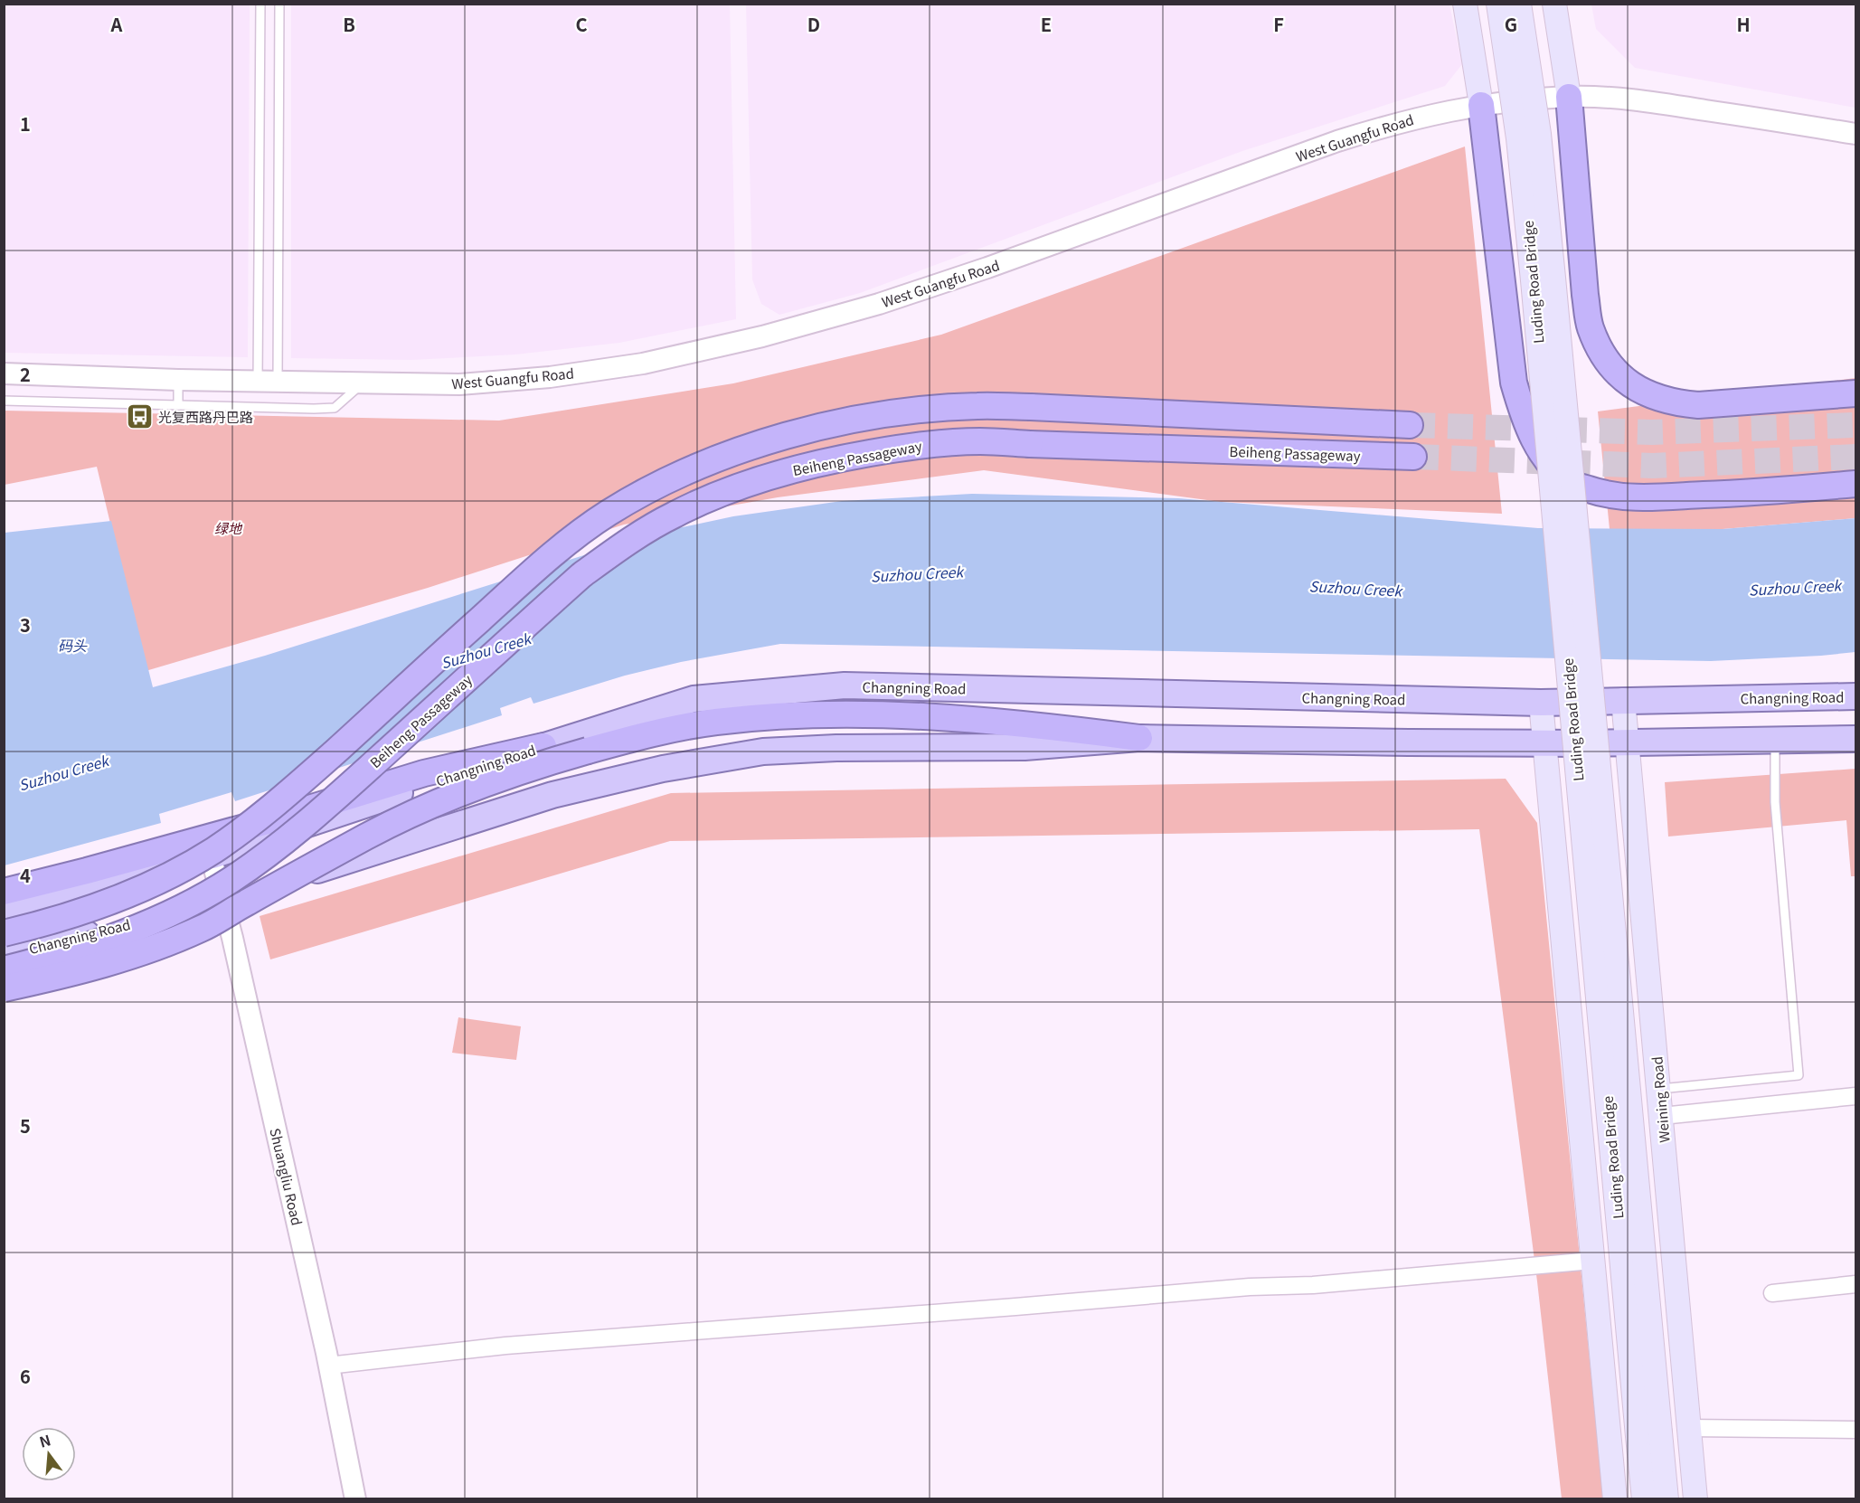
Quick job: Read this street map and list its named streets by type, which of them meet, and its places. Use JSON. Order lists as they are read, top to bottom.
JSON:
{
  "streets": {
    "highway": ["Beiheng Passageway"],
    "main road": ["Luding Road Bridge", "Changning Road", "Weining Road"],
    "street": ["West Guangfu Road", "Shuangliu Road"]
  },
  "crossings": [
    ["Changning Road", "Weining Road"],
    ["Changning Road", "Shuangliu Road"]
  ],
  "water": ["Suzhou Creek", "码头"],
  "parks": ["绿地"],
  "places": {
    "bus stop": ["光复西路丹巴路"]
  },
  "north": "top",
  "grid": {
    "columns": [
      "A",
      "B",
      "C",
      "D",
      "E",
      "F",
      "G",
      "H"
    ],
    "rows": [
      "1",
      "2",
      "3",
      "4",
      "5",
      "6"
    ]
  }
}
